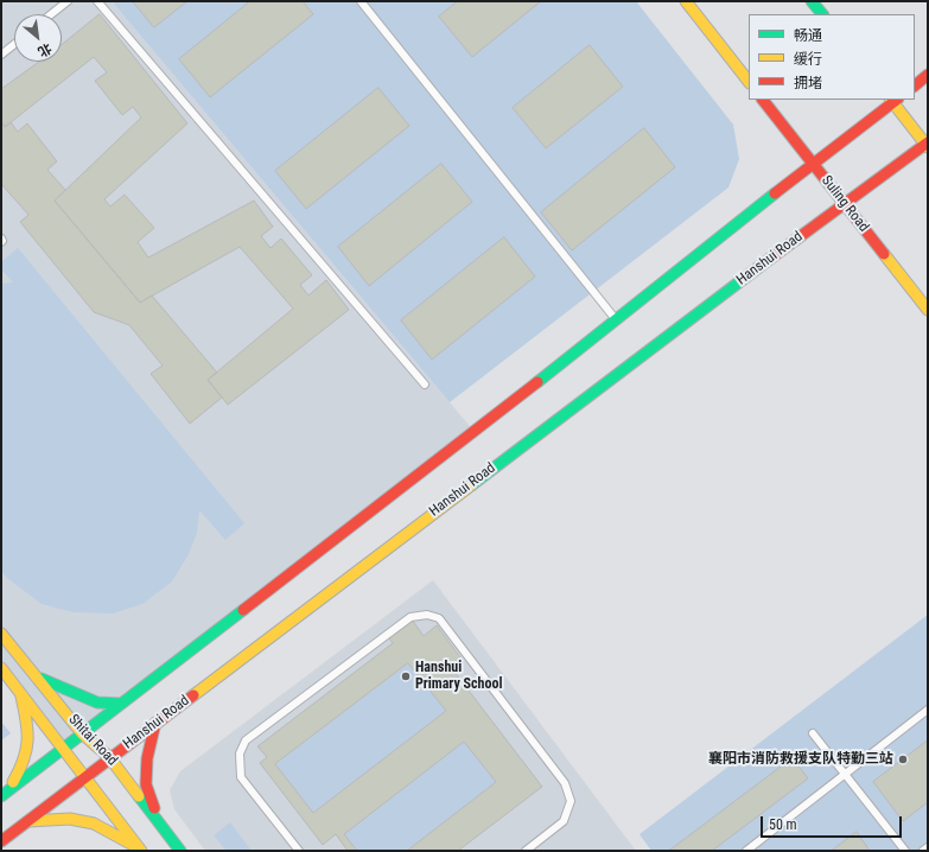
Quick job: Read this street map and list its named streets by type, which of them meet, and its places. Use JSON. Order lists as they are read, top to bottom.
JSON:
{
  "streets": {
    "main road": ["Suling Road", "Hanshui Road", "Shitai Road"]
  },
  "crossings": [
    ["Suling Road", "Hanshui Road"],
    ["Hanshui Road", "Shitai Road"]
  ],
  "places": ["Hanshui Primary School", "襄阳市消防救援支队特勤三站"],
  "legend": ["畅通", "缓行", "拥堵"],
  "scale_bar": "50 m",
  "north": "bottom right"
}
